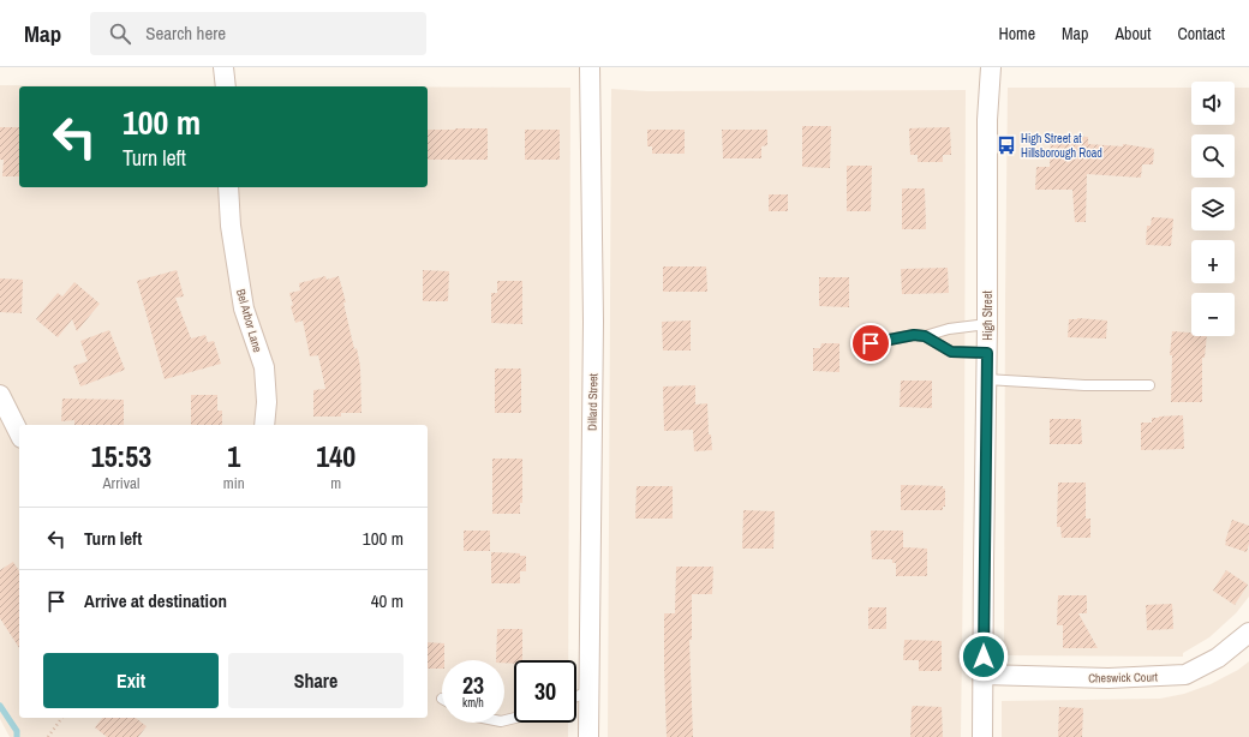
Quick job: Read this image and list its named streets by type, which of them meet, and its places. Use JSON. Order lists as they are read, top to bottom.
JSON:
{
  "streets": {
    "street": [
      "High Street",
      "Bel Arbor Lane",
      "Dillard Street",
      "Cheswick Court"
    ]
  },
  "crossings": [
    ["High Street", "Cheswick Court"]
  ],
  "places": {
    "bus stop": ["High Street at Hillsborough Road"]
  },
  "page": {
    "header": "Map",
    "search": "Search here",
    "nav": [
      "Home",
      "Map",
      "About",
      "Contact"
    ],
    "map_buttons": ["+", "−"],
    "turn": ["100 m", "Turn left"],
    "eta": [
      "15:53",
      "Arrival",
      "1",
      "min",
      "140",
      "m"
    ],
    "list": [
      {
        "name": "Turn left",
        "value": "100 m"
      },
      {
        "name": "Arrive at destination",
        "value": "40 m"
      }
    ],
    "buttons": ["Exit", "Share"],
    "speed": "23 km/h",
    "limit": "30"
  }
}
